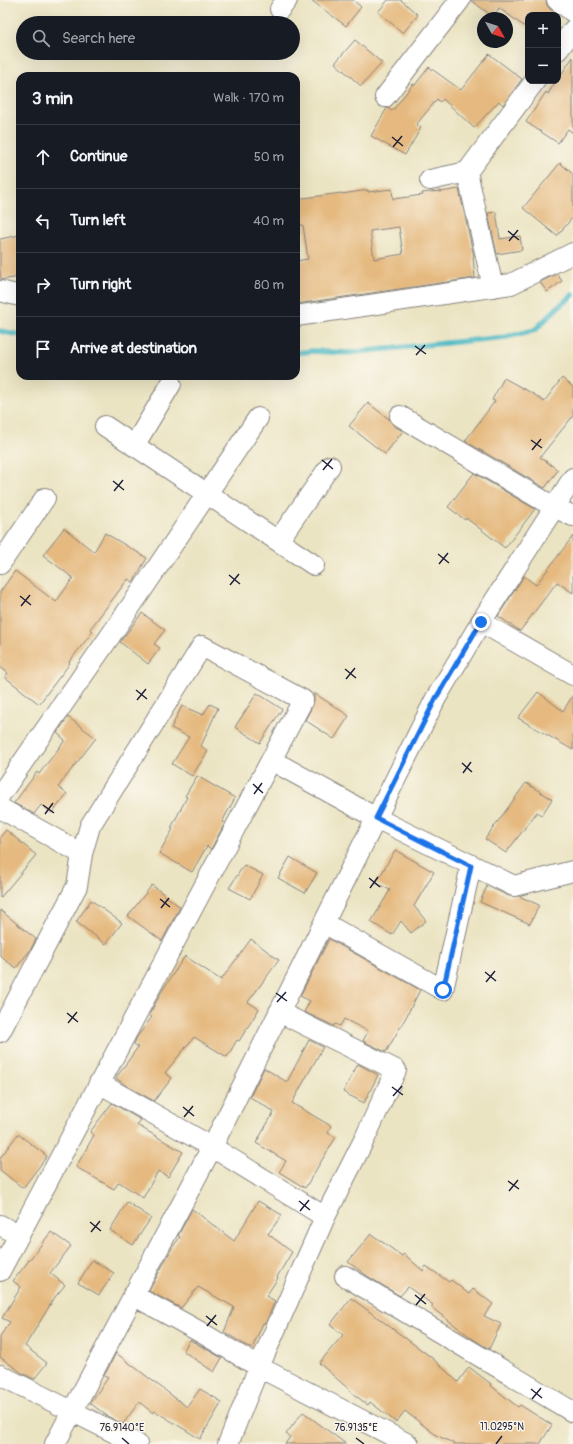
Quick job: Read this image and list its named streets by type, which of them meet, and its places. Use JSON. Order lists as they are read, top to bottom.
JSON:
{
  "north": "bottom right",
  "page": {
    "map_buttons": ["+", "−"],
    "search": "Search here",
    "heading": ["3 min", "Walk · 170 m"],
    "list": [
      ["Continue", "50 m"],
      ["Turn left", "40 m"],
      ["Turn right", "80 m"],
      "Arrive at destination"
    ]
  },
  "coordinates": ["11.0295°N", "76.9140°E", "76.9135°E"]
}
